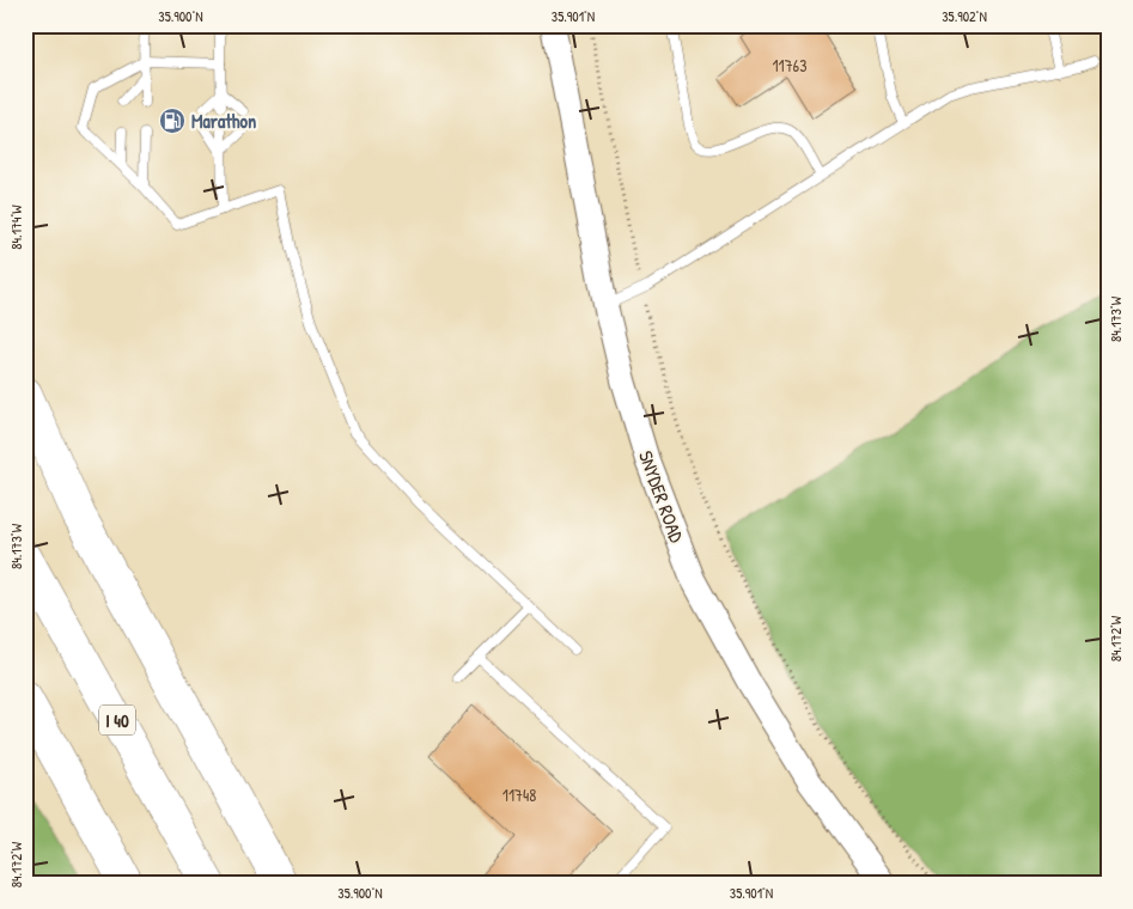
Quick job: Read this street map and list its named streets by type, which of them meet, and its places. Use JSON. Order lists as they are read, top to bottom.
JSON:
{
  "streets": {
    "highway": ["I 40"],
    "street": ["SNYDER ROAD"]
  },
  "places": {
    "fuel station": ["Marathon"]
  },
  "house_numbers": ["11763", "11748"],
  "coordinates": [
    "35.900°N",
    "35.901°N",
    "35.902°N",
    "84.174°W",
    "84.173°W",
    "84.172°W"
  ]
}
